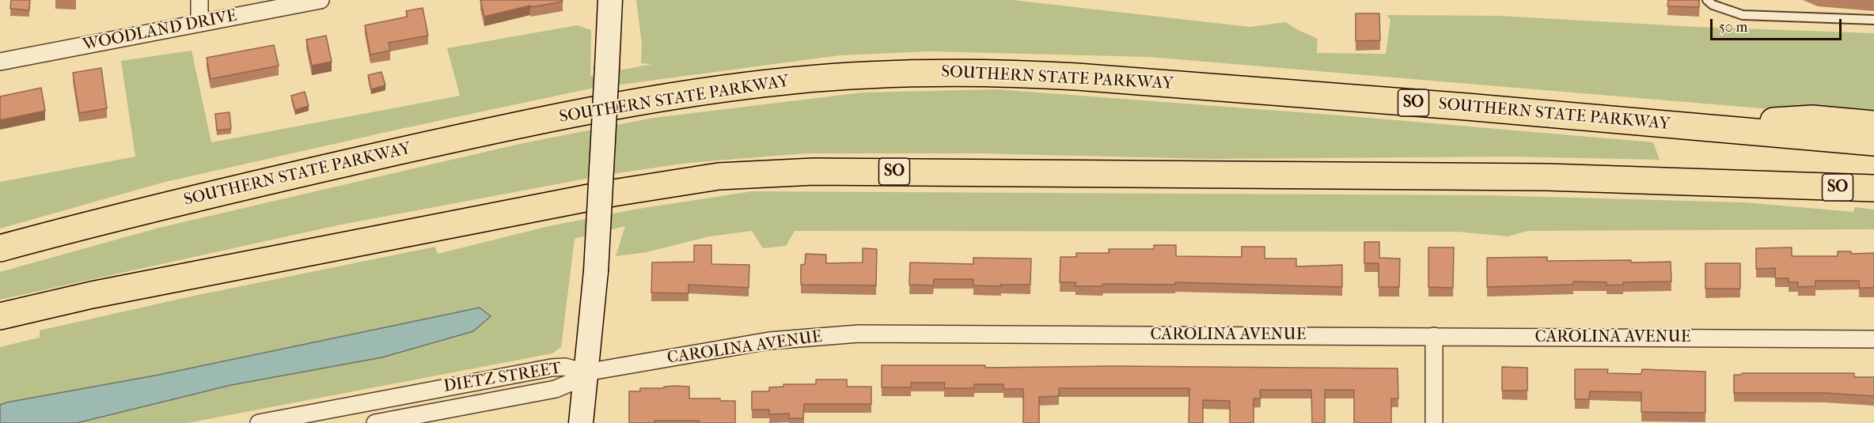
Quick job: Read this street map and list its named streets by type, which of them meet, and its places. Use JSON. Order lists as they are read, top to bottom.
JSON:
{
  "streets": {
    "highway": ["SOUTHERN STATE PARKWAY", "SO"],
    "street": ["WOODLAND DRIVE", "CAROLINA AVENUE", "DIETZ STREET"]
  },
  "crossings": [
    ["CAROLINA AVENUE", "DIETZ STREET"]
  ],
  "scale_bar": "50 m"
}
